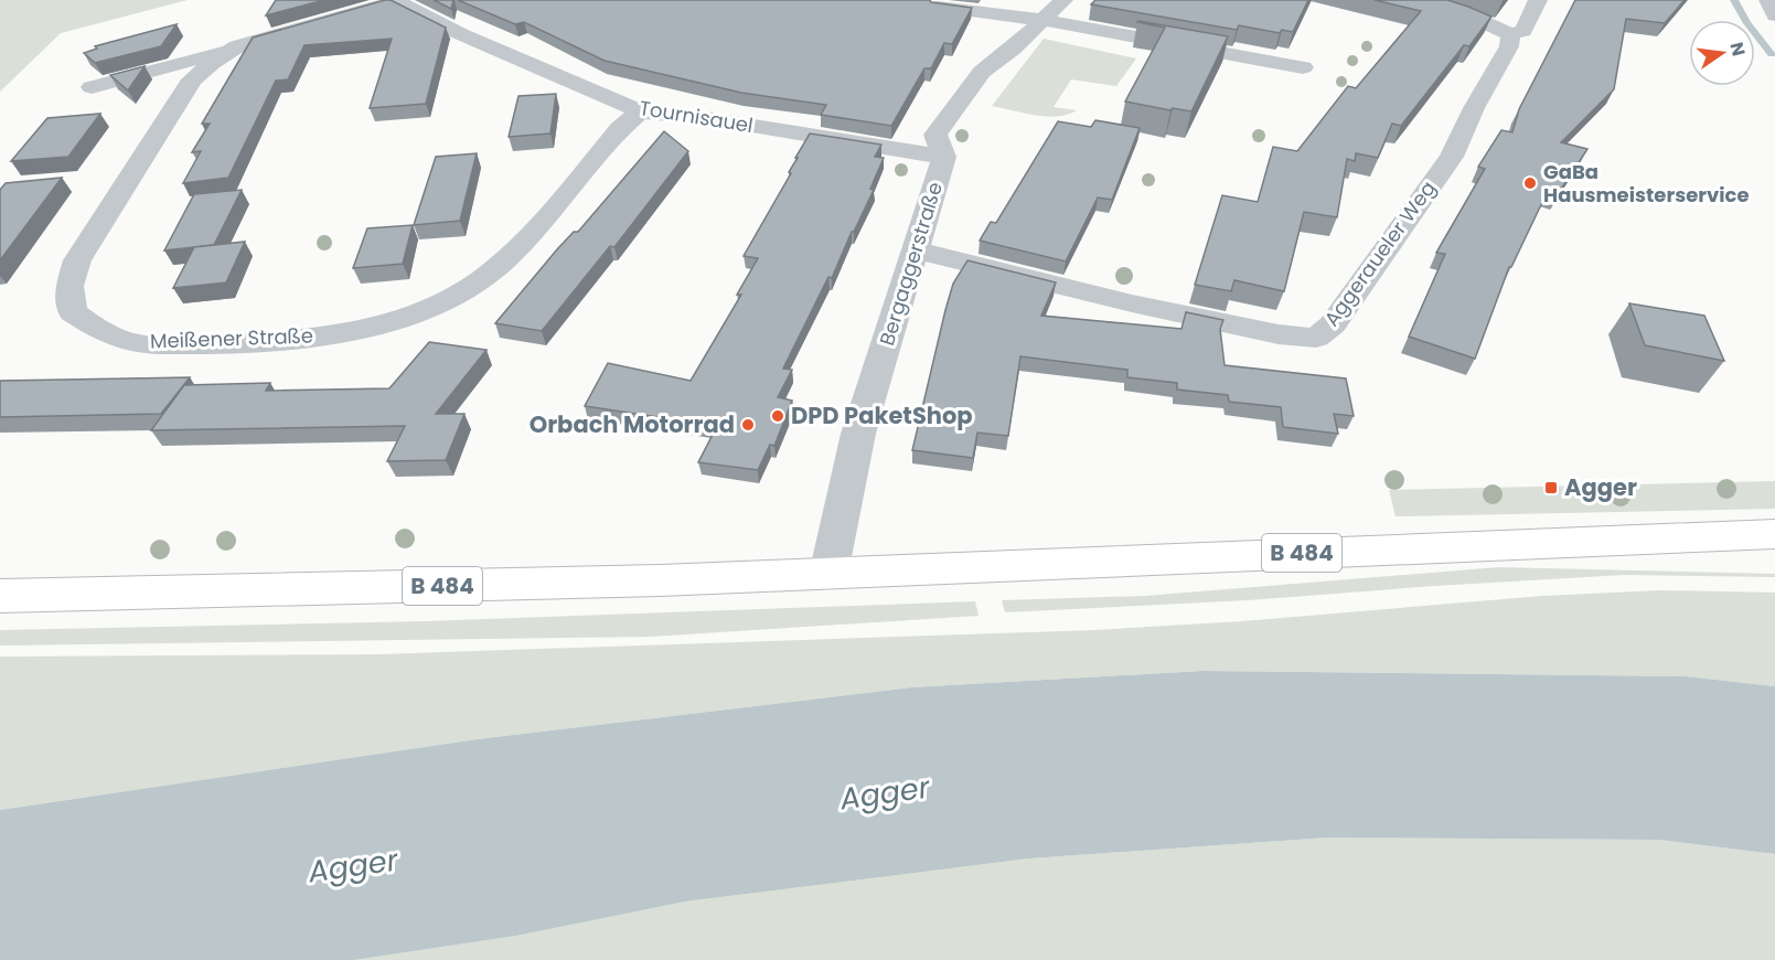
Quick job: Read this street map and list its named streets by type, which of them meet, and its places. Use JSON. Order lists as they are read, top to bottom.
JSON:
{
  "streets": {
    "main road": ["B 484"],
    "street": [
      "Tournisauel",
      "Aggeraueler Weg",
      "Bergaggerstraße",
      "Meißener Straße"
    ]
  },
  "crossings": [
    ["Tournisauel", "Bergaggerstraße"],
    ["Tournisauel", "Meißener Straße"],
    ["Aggeraueler Weg", "Bergaggerstraße"],
    ["Bergaggerstraße", "B 484"]
  ],
  "water": ["Agger"],
  "places": {
    "other": ["GaBa Hausmeisterservice", "DPD PaketShop", "Orbach Motorrad"],
    "transit": ["Agger"]
  },
  "north": "right"
}
